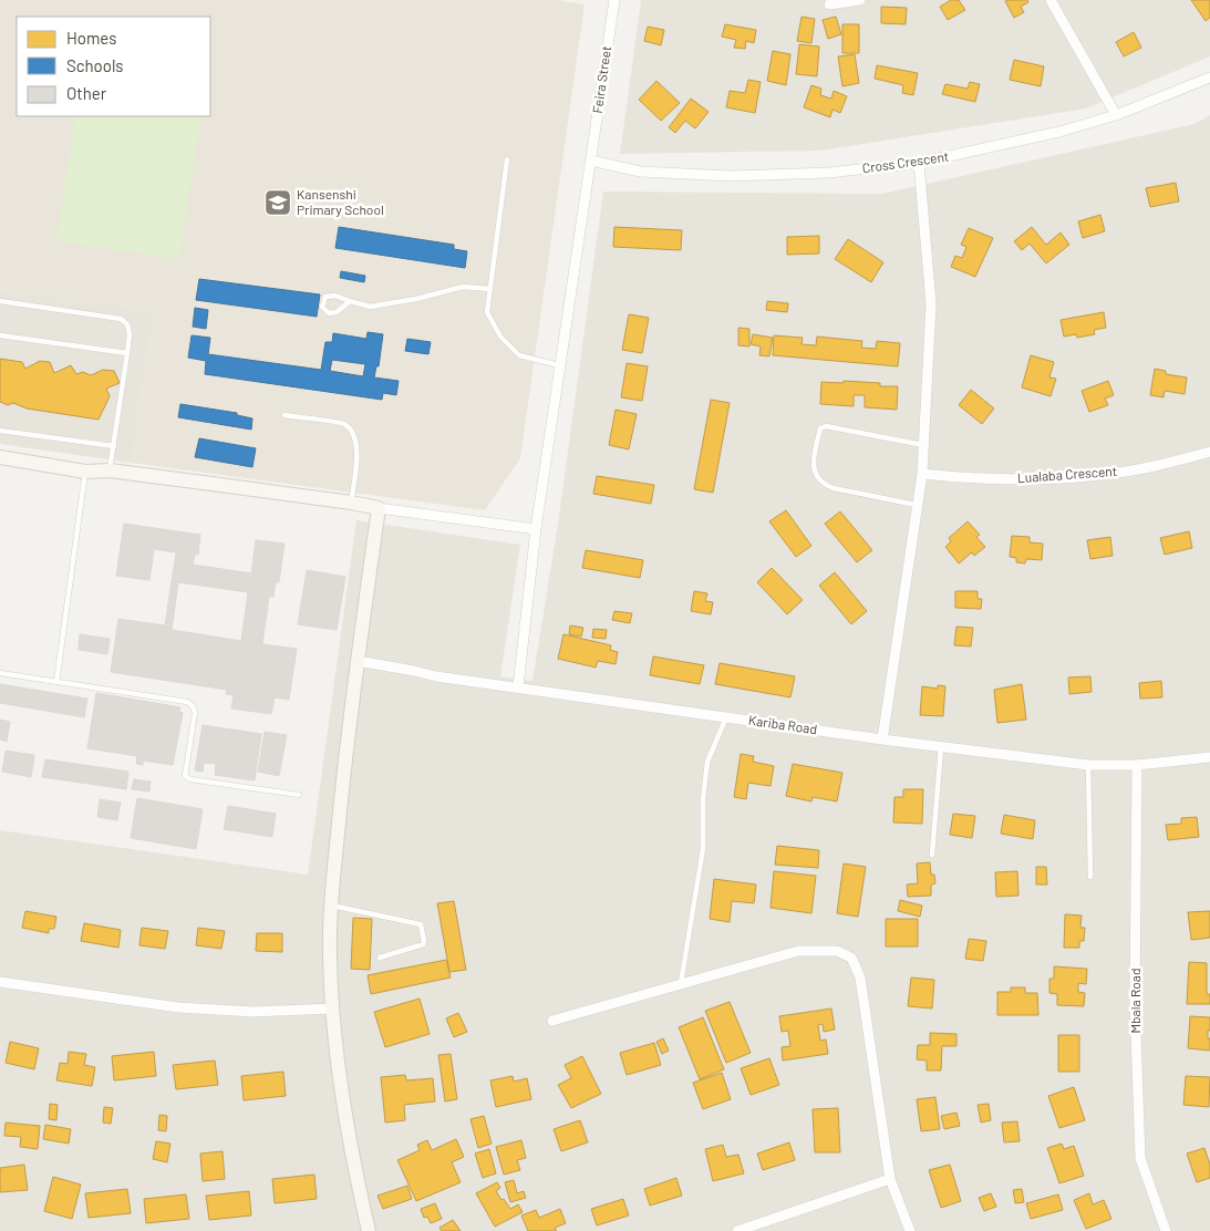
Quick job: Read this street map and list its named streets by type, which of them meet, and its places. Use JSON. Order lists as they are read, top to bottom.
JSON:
{
  "streets": {
    "street": [
      "Feira Street",
      "Cross Crescent",
      "Lualaba Crescent",
      "Kariba Road",
      "Mbala Road"
    ]
  },
  "crossings": [
    ["Feira Street", "Cross Crescent"],
    ["Feira Street", "Kariba Road"],
    ["Kariba Road", "Mbala Road"]
  ],
  "places": {
    "school or university": ["Kansenshi Primary School"]
  },
  "legend": ["Homes", "Schools", "Other"]
}
